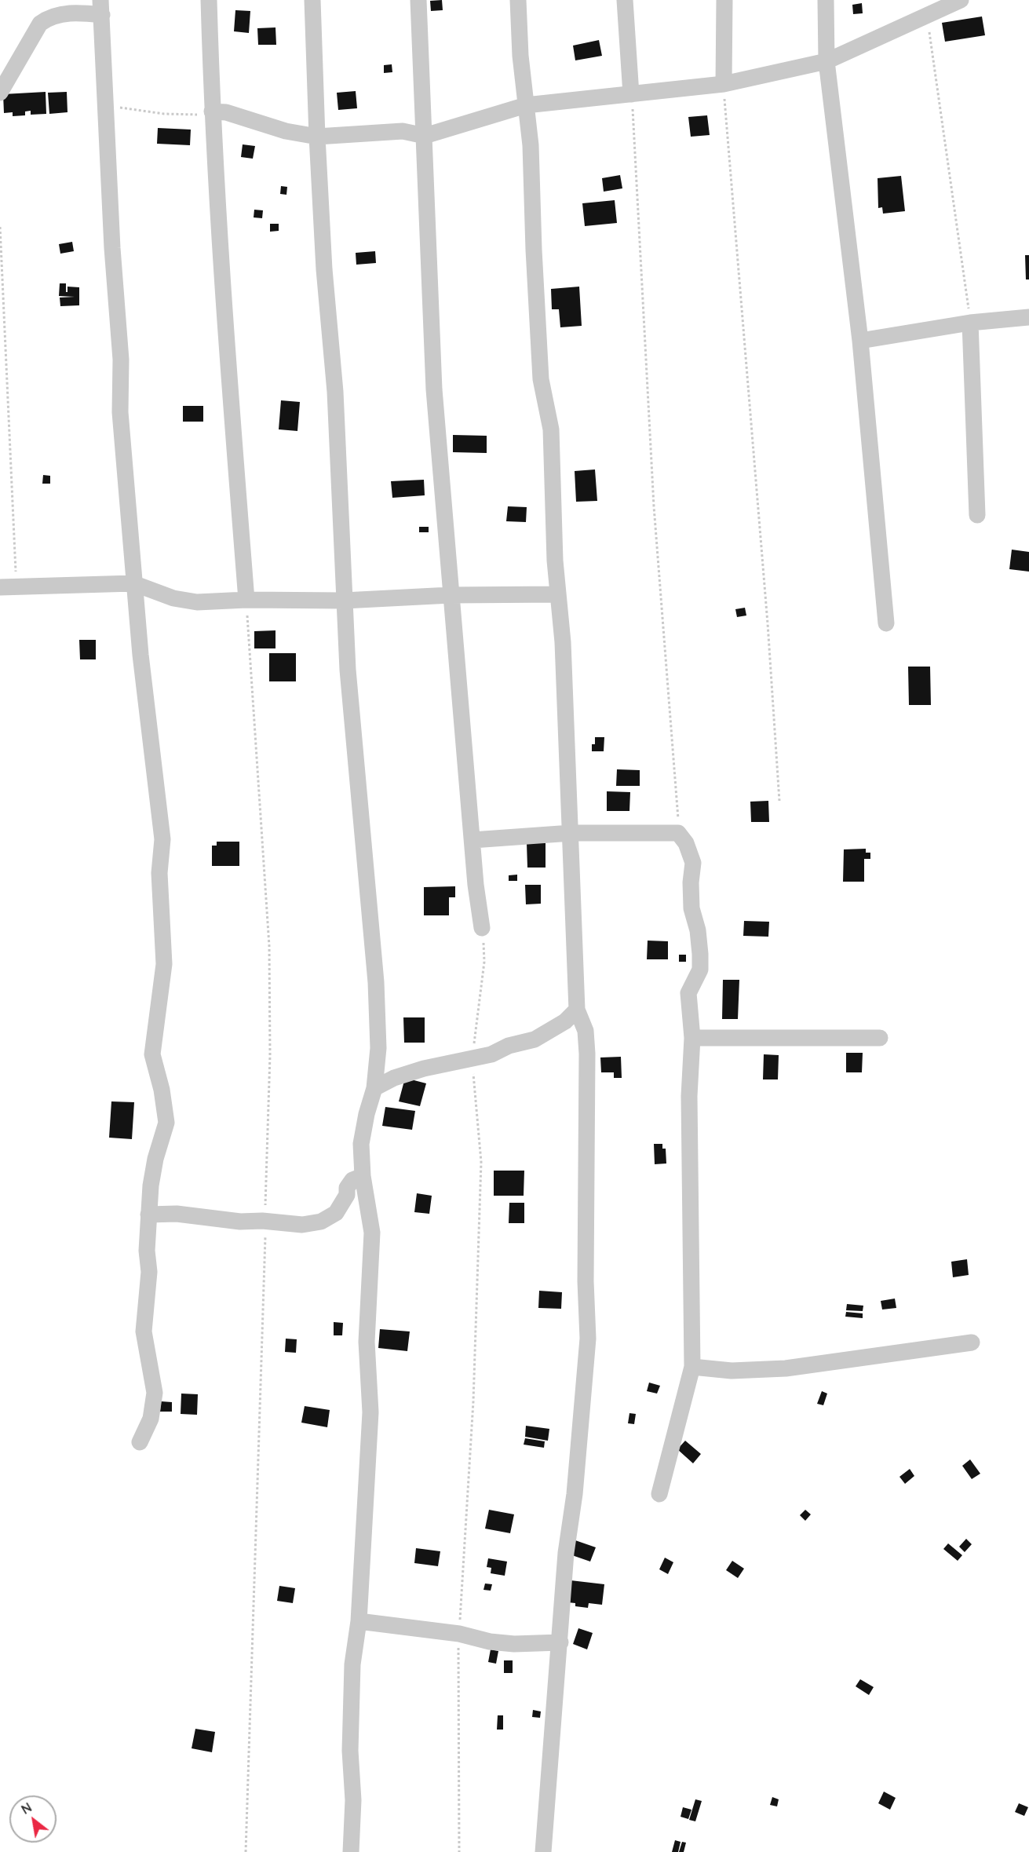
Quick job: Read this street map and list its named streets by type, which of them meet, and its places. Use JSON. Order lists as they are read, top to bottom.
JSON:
{
  "north": "top left"
}
